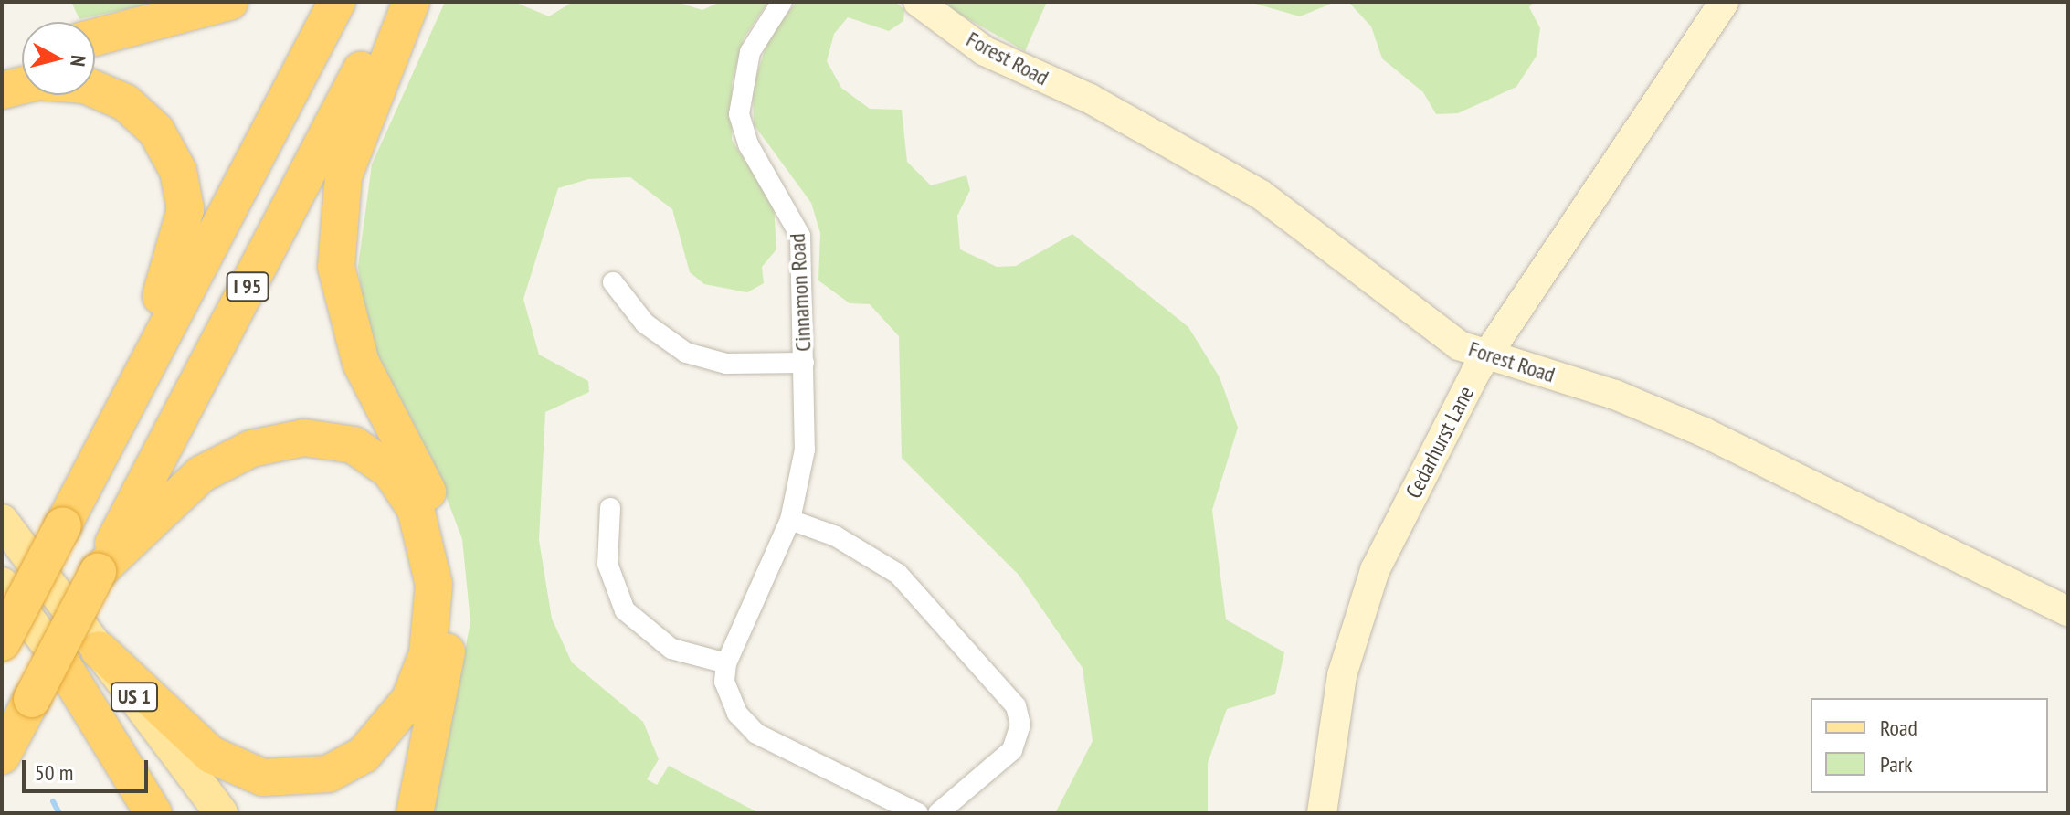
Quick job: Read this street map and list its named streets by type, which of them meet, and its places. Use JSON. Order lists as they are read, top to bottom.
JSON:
{
  "streets": {
    "highway": ["I 95"],
    "main road": ["Forest Road", "Cedarhurst Lane", "US 1"],
    "street": ["Cinnamon Road"]
  },
  "crossings": [
    ["Forest Road", "Cedarhurst Lane"]
  ],
  "legend": ["Road", "Park"],
  "scale_bar": "50 m",
  "north": "right"
}
